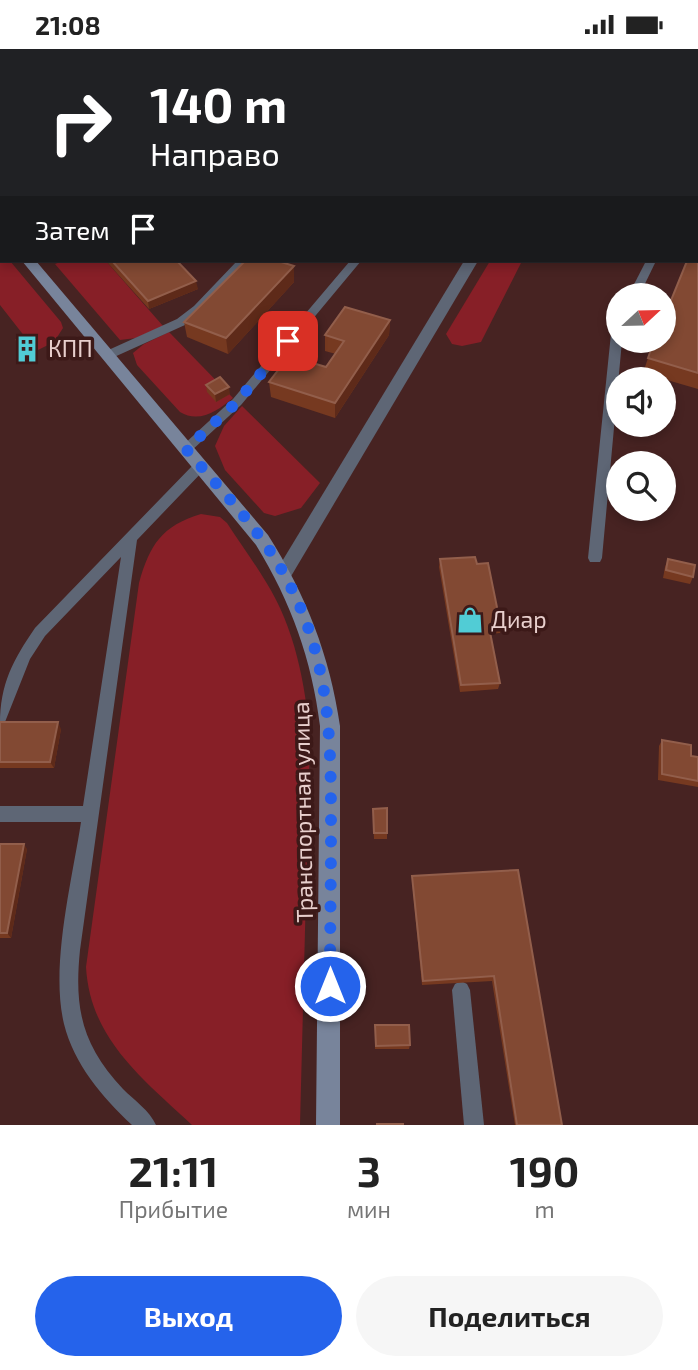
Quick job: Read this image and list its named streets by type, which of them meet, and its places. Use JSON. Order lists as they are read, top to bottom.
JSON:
{
  "streets": {
    "street": ["Транспортная улица"]
  },
  "places": {
    "building": ["КПП"],
    "shop": ["Диар"]
  },
  "north": "right",
  "page": {
    "status": "21:08",
    "turn": ["140 m", "Направо"],
    "then": "Затем",
    "eta": [
      "21:11",
      "Прибытие",
      "3",
      "мин",
      "190",
      "m"
    ],
    "buttons": ["Выход", "Поделиться"]
  }
}
